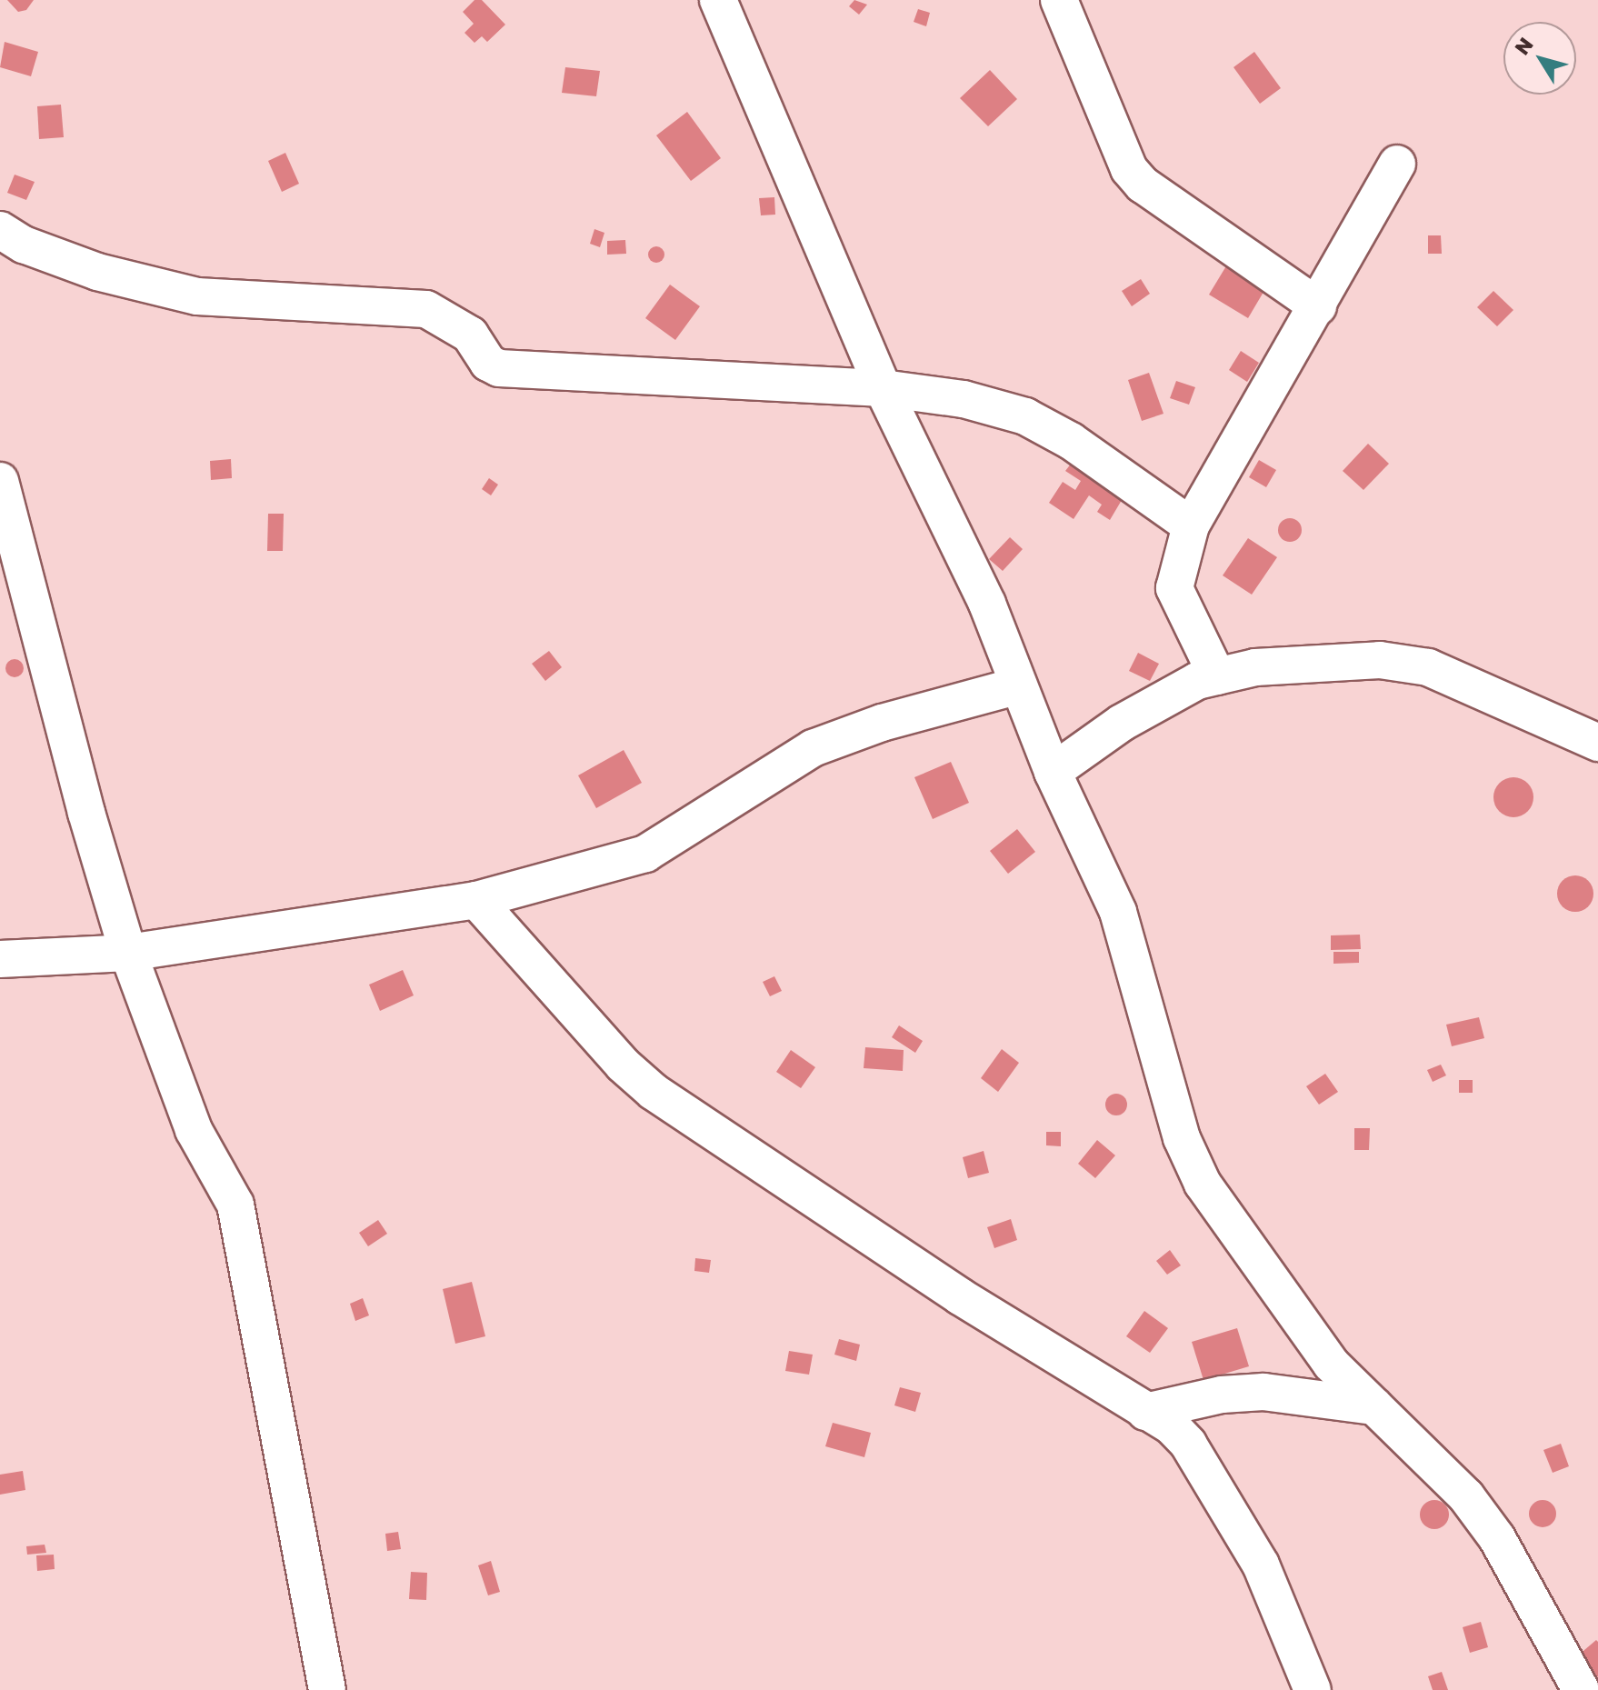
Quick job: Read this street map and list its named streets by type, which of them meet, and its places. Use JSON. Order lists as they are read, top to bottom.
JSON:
{
  "north": "top left"
}
